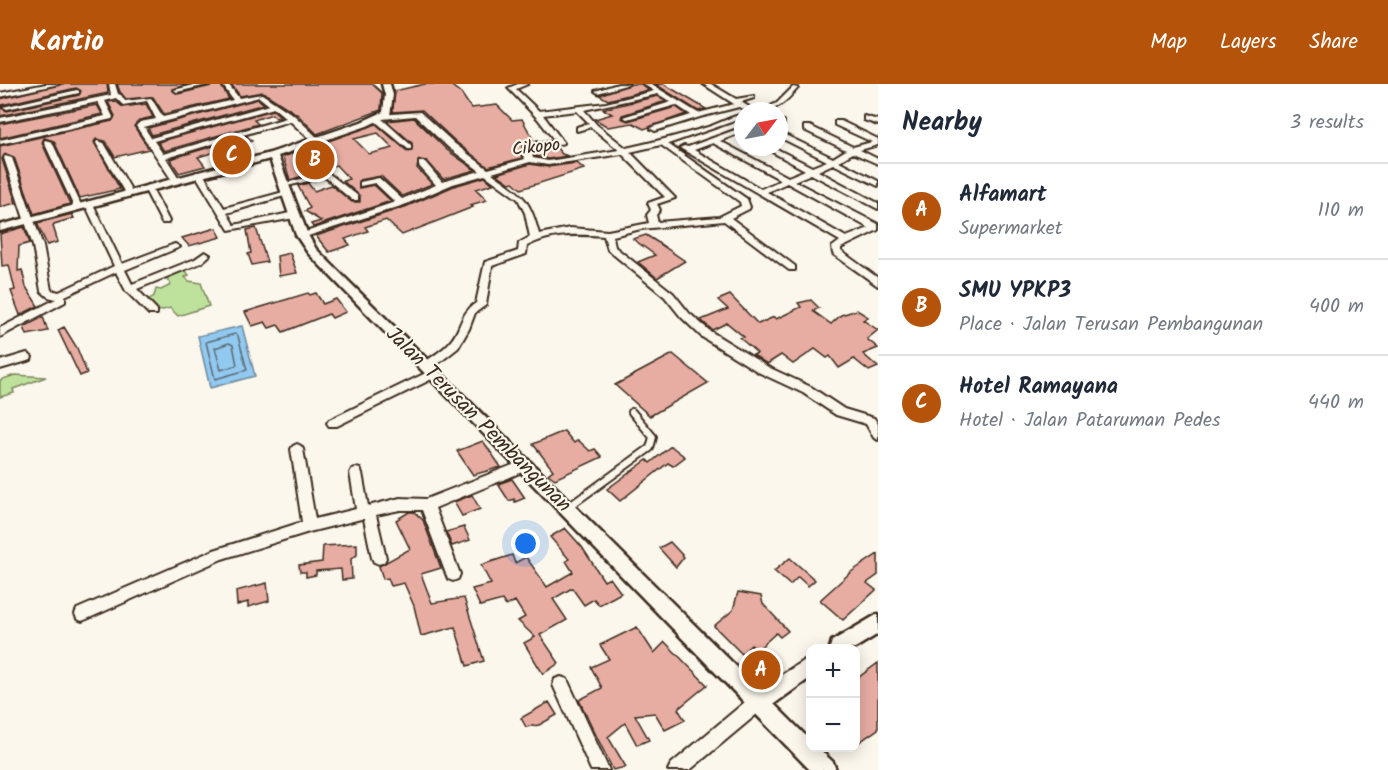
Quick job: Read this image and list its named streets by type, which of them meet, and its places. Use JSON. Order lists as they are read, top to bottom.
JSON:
{
  "streets": {
    "street": ["Cikopo", "Jalan Terusan Pembangunan"]
  },
  "crossings": [
    ["Cikopo", "Jalan Terusan Pembangunan"]
  ],
  "north": "top right",
  "page": {
    "header": "Kartio",
    "nav": ["Map", "Layers", "Share"],
    "heading": ["Nearby", "3 results"],
    "pins": ["C", "B", "A"],
    "list": [
      {
        "mark": "A",
        "name": "Alfamart",
        "note": "Supermarket",
        "value": "110 m"
      },
      {
        "mark": "B",
        "name": "SMU YPKP3",
        "note": "Place · Jalan Terusan Pembangunan",
        "value": "400 m"
      },
      {
        "mark": "C",
        "name": "Hotel Ramayana",
        "note": "Hotel · Jalan Pataruman Pedes",
        "value": "440 m"
      }
    ],
    "map_buttons": ["+", "−"]
  }
}
